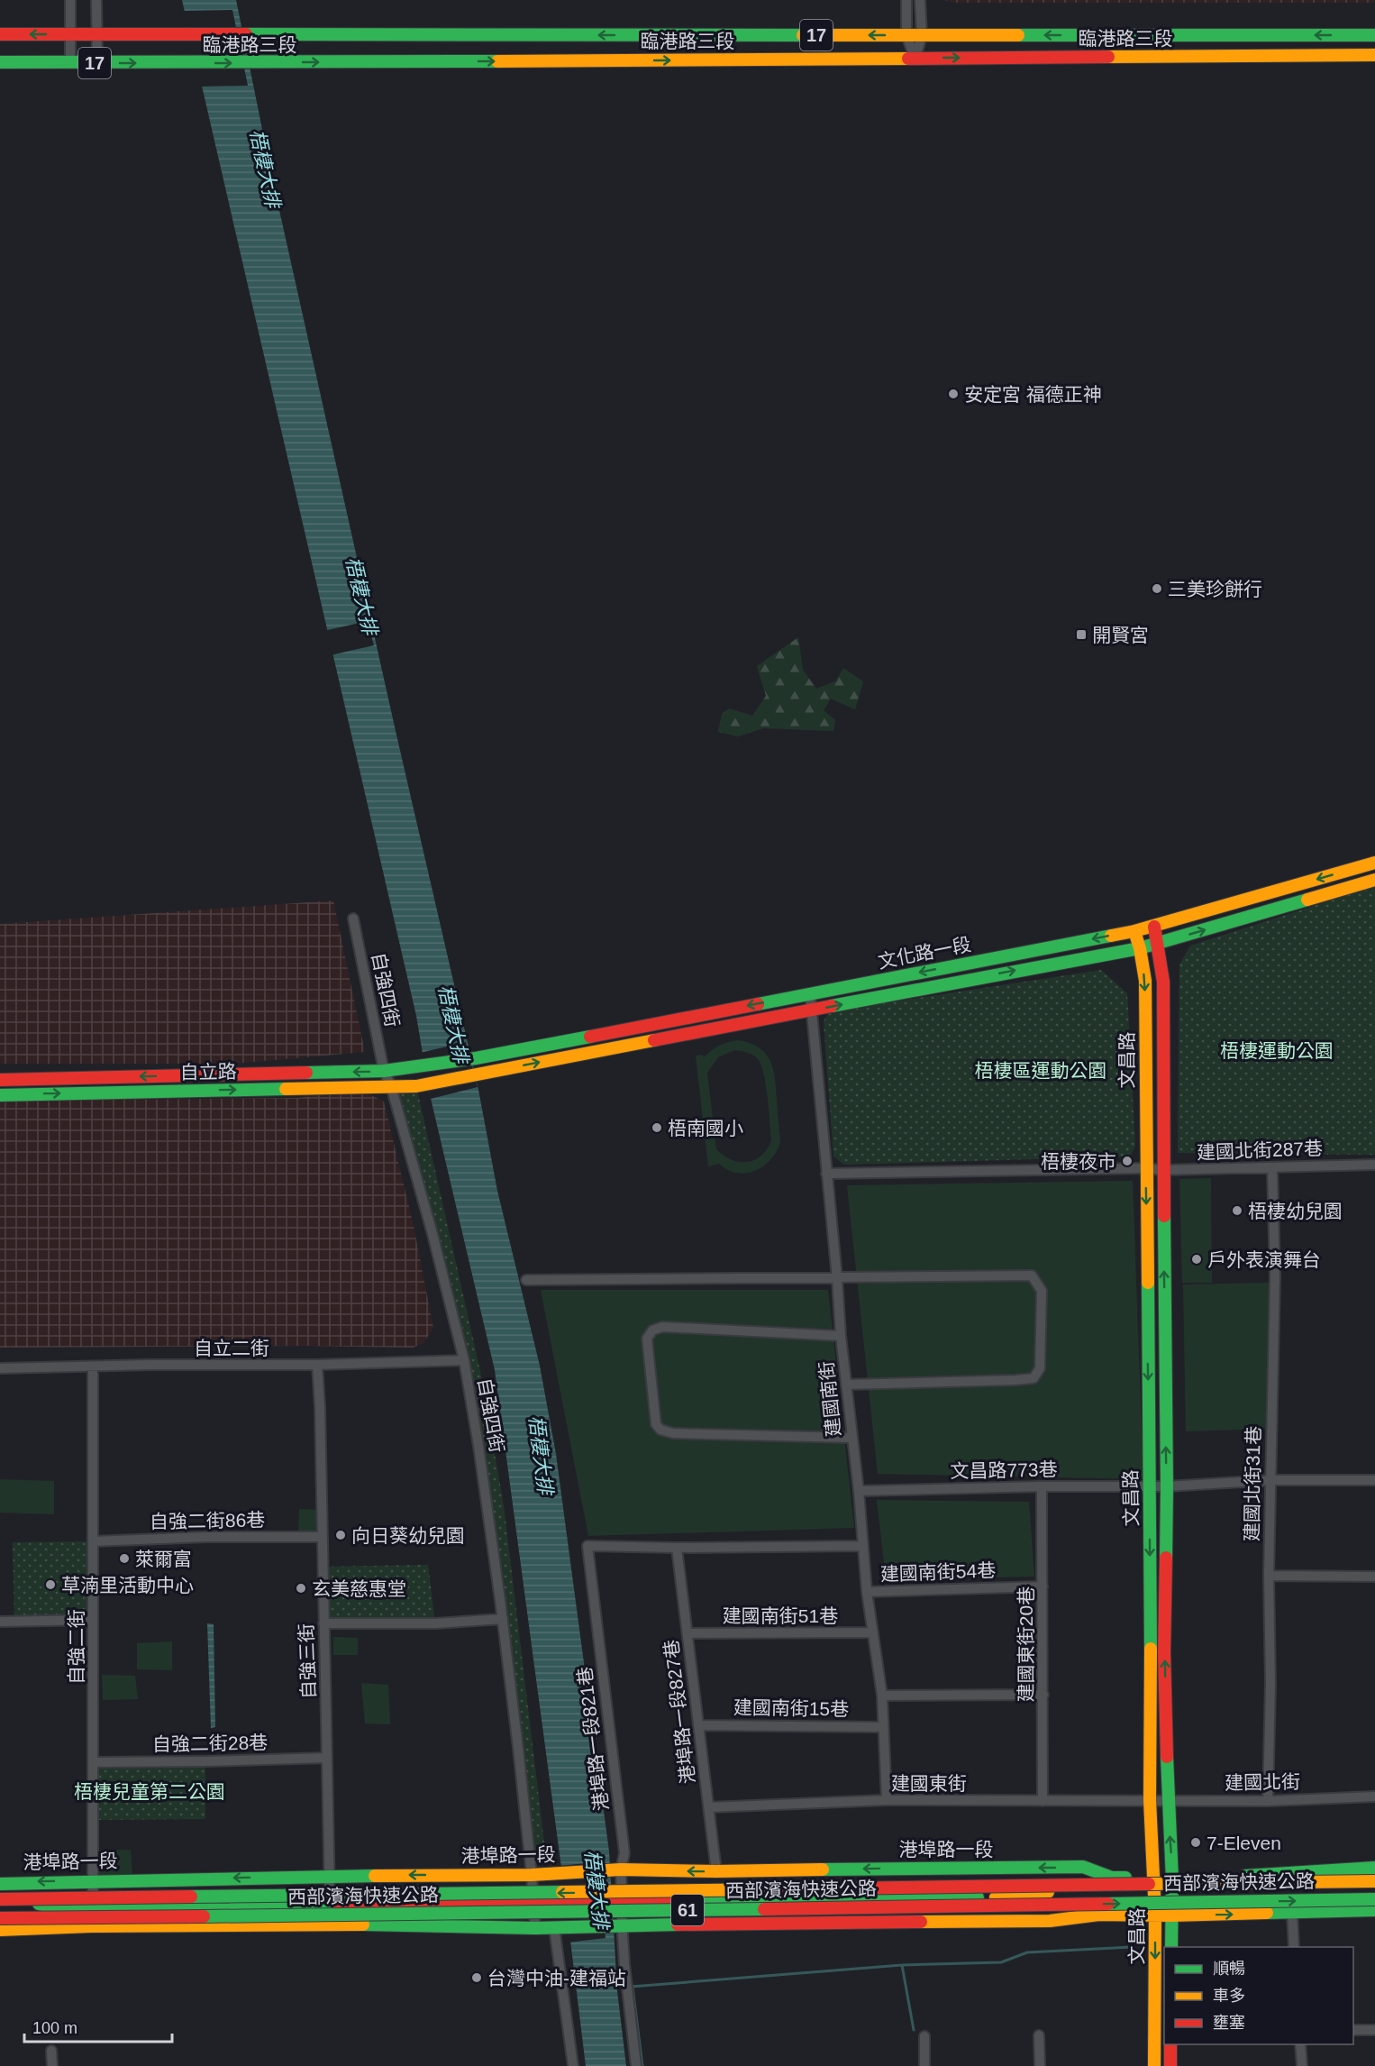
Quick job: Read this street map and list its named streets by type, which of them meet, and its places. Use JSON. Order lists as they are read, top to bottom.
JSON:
{
  "streets": {
    "main road": [
      "17",
      "臨港路三段",
      "文化路一段",
      "文昌路",
      "自立路",
      "港埠路一段",
      "西部濱海快速公路",
      "61"
    ],
    "street": [
      "自強四街",
      "建國北街287巷",
      "自立二街",
      "建國南街",
      "文昌路773巷",
      "建國北街31巷",
      "自強二街86巷",
      "建國南街54巷",
      "建國南街51巷",
      "建國東街20巷",
      "自強二街",
      "自強三街",
      "建國南街15巷",
      "港埠路一段827巷",
      "港埠路一段821巷",
      "自強二街28巷",
      "建國北街",
      "建國東街"
    ]
  },
  "crossings": [
    ["文化路一段", "文昌路"],
    ["文化路一段", "自立路"],
    ["文化路一段", "建國南街"],
    ["自強四街", "自立路"],
    ["自強四街", "自立二街"],
    ["自強四街", "港埠路一段"],
    ["文昌路", "建國北街287巷"],
    ["文昌路", "文昌路773巷"],
    ["文昌路", "建國北街"],
    ["文昌路", "建國東街"],
    ["文昌路", "港埠路一段"],
    ["建國北街287巷", "建國南街"],
    ["建國北街287巷", "建國北街31巷"],
    ["自立二街", "自強二街"],
    ["自立二街", "自強三街"],
    ["建國南街", "文昌路773巷"],
    ["建國南街", "建國南街54巷"],
    ["建國南街", "建國南街51巷"],
    ["建國南街", "建國南街15巷"],
    ["建國南街", "建國東街"],
    ["文昌路773巷", "建國北街31巷"],
    ["文昌路773巷", "建國東街20巷"],
    ["建國北街31巷", "建國北街"],
    ["自強二街86巷", "自強二街"],
    ["自強二街86巷", "自強三街"],
    ["建國南街54巷", "建國東街20巷"],
    ["建國南街51巷", "港埠路一段827巷"],
    ["建國東街20巷", "建國東街"],
    ["自強二街", "自強二街28巷"],
    ["自強二街", "港埠路一段"],
    ["自強三街", "自強二街28巷"],
    ["自強三街", "港埠路一段"],
    ["建國南街15巷", "港埠路一段827巷"],
    ["港埠路一段827巷", "港埠路一段821巷"],
    ["港埠路一段827巷", "建國東街"],
    ["港埠路一段827巷", "港埠路一段"],
    ["港埠路一段821巷", "港埠路一段"],
    ["建國北街", "建國東街"],
    ["港埠路一段", "西部濱海快速公路"]
  ],
  "water": ["梧棲大排"],
  "parks": ["梧棲運動公園", "梧棲區運動公園", "梧棲兒童第二公園"],
  "places": {
    "other": [
      "安定宮 福德正神",
      "三美珍餅行",
      "梧南國小",
      "梧棲夜市",
      "梧棲幼兒園",
      "戶外表演舞台",
      "向日葵幼兒園",
      "萊爾富",
      "草湳里活動中心",
      "玄美慈惠堂",
      "7-Eleven",
      "台灣中油-建福站"
    ],
    "transit": ["開賢宮"]
  },
  "legend": ["順暢", "車多", "壅塞"],
  "scale_bar": "100 m"
}
